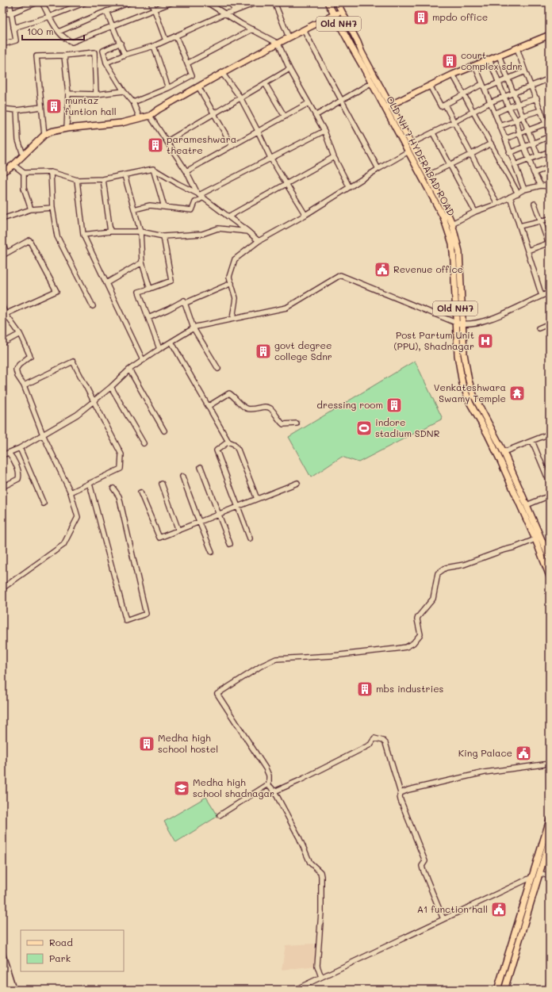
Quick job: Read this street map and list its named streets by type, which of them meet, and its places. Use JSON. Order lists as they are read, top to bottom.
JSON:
{
  "streets": {
    "main road": ["Old NH7", "OLD NH 7 HYDERABAD ROAD"]
  },
  "places": {
    "building": [
      "mpdo office",
      "court complex sdnr",
      "muntaz funtion hall",
      "parameshwara theatre",
      "govt degree college Sdnr",
      "dressing room",
      "mbs industries",
      "Medha high school hostel"
    ],
    "public building": ["Revenue office", "King Palace", "A1 function hall"],
    "hospital": ["Post Partum Unit (PPU), Shadnagar"],
    "temple": ["Venkateshwara Swamy Temple"],
    "sports": ["indore stadium SDNR"],
    "school or university": ["Medha high school shadnagar"]
  },
  "legend": ["Road", "Park"],
  "scale_bar": "100 m"
}
